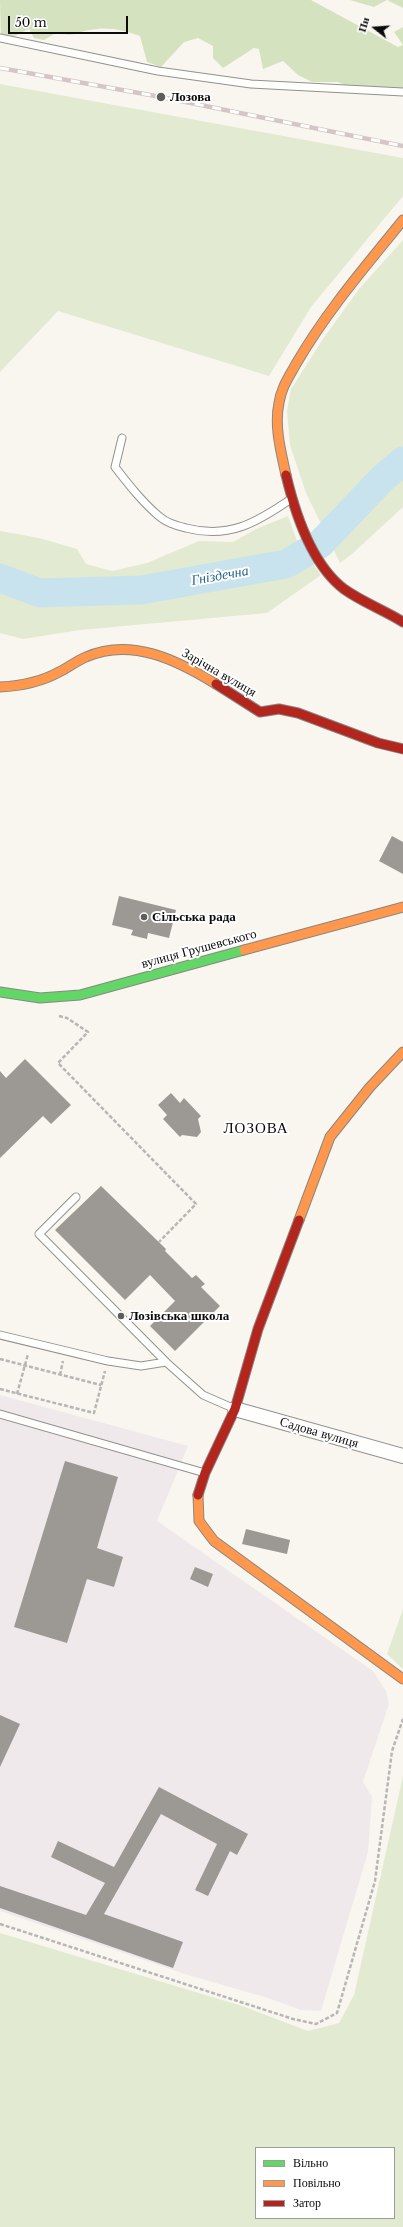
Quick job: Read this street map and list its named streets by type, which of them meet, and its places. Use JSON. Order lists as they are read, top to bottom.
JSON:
{
  "streets": {
    "street": ["Зарічна вулиця", "вулиця Грушевського", "Садова вулиця"]
  },
  "districts": ["ЛОЗОВА"],
  "water": ["Гніздечна"],
  "places": ["Лозова", "Сільська рада", "Лозівська школа"],
  "legend": ["Вільно", "Повільно", "Затор"],
  "scale_bar": "50 m",
  "north": "left"
}
